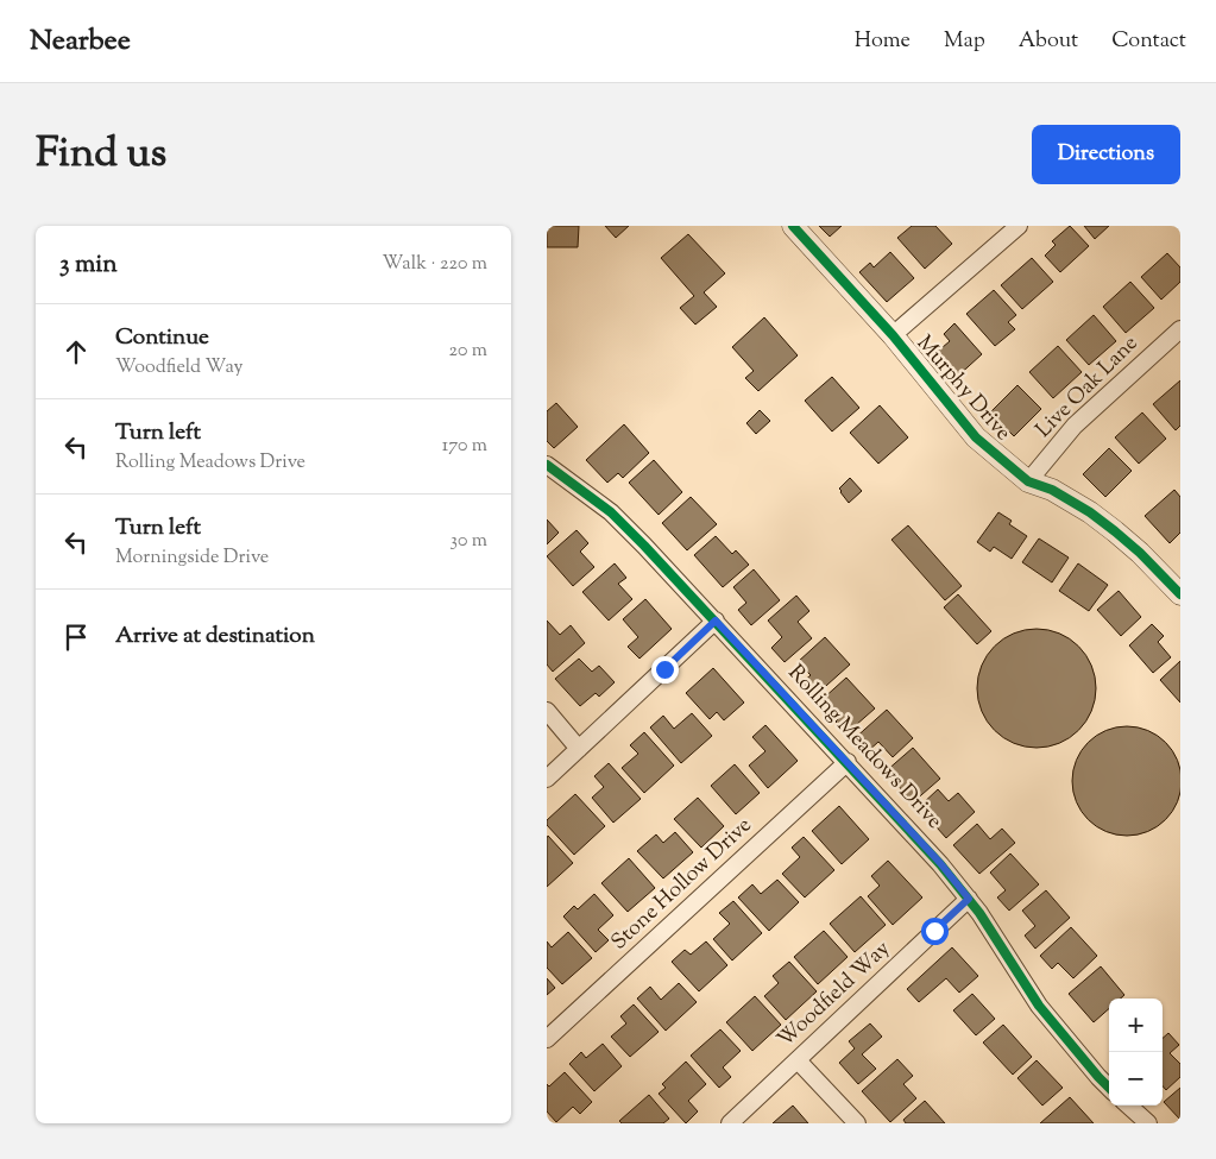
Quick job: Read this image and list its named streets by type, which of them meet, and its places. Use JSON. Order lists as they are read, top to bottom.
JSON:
{
  "streets": {
    "street": [
      "Live Oak Lane",
      "Murphy Drive",
      "Rolling Meadows Drive",
      "Stone Hollow Drive",
      "Woodfield Way"
    ]
  },
  "crossings": [
    ["Live Oak Lane", "Murphy Drive"],
    ["Rolling Meadows Drive", "Stone Hollow Drive"],
    ["Rolling Meadows Drive", "Woodfield Way"]
  ],
  "page": {
    "header": "Nearbee",
    "nav": [
      "Home",
      "Map",
      "About",
      "Contact"
    ],
    "title": "Find us",
    "buttons": "Directions",
    "heading": ["3 min", "Walk · 220 m"],
    "list": [
      ["Continue", "Woodfield Way", "20 m"],
      ["Turn left", "Rolling Meadows Drive", "170 m"],
      ["Turn left", "Morningside Drive", "30 m"],
      "Arrive at destination"
    ],
    "map_buttons": ["+", "−"]
  }
}
